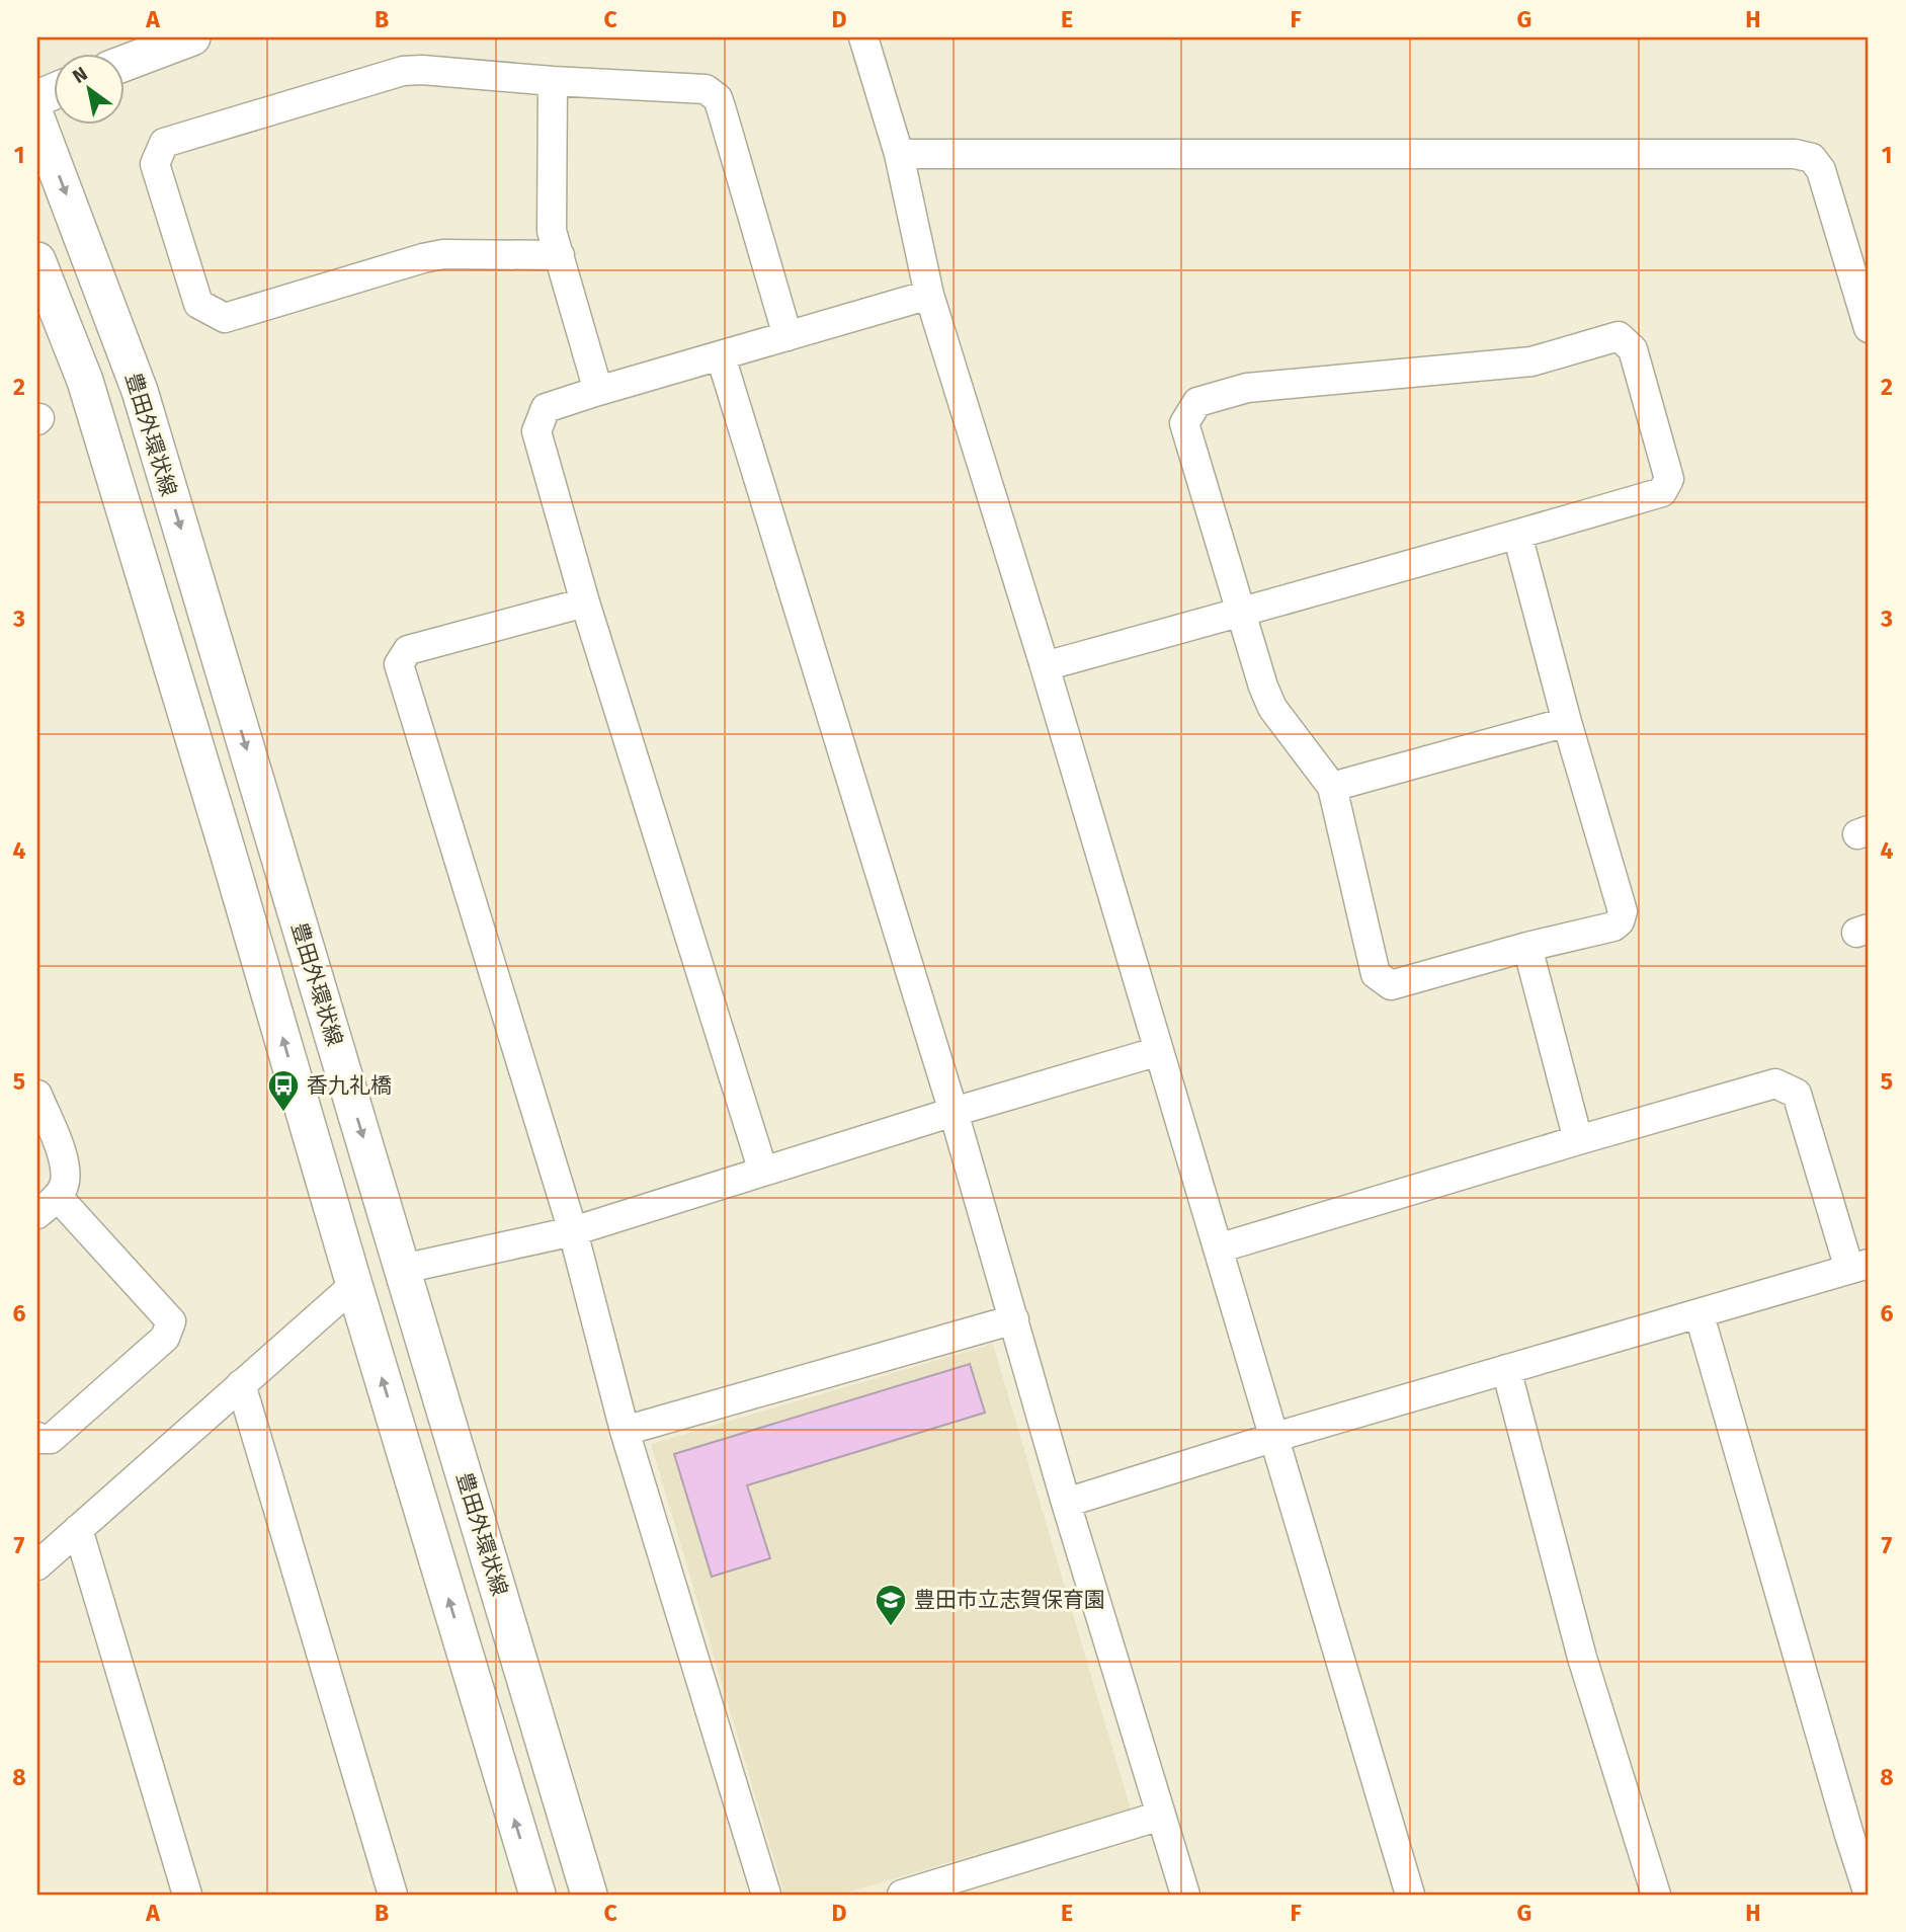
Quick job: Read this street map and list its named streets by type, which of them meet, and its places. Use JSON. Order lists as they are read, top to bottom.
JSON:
{
  "streets": {
    "street": ["豊田外環状線"]
  },
  "places": {
    "bus stop": ["香九礼橋"],
    "school or university": ["豊田市立志賀保育園"]
  },
  "north": "top left",
  "grid": {
    "columns": [
      "A",
      "B",
      "C",
      "D",
      "E",
      "F",
      "G",
      "H"
    ],
    "rows": [
      "1",
      "2",
      "3",
      "4",
      "5",
      "6",
      "7",
      "8"
    ]
  }
}
